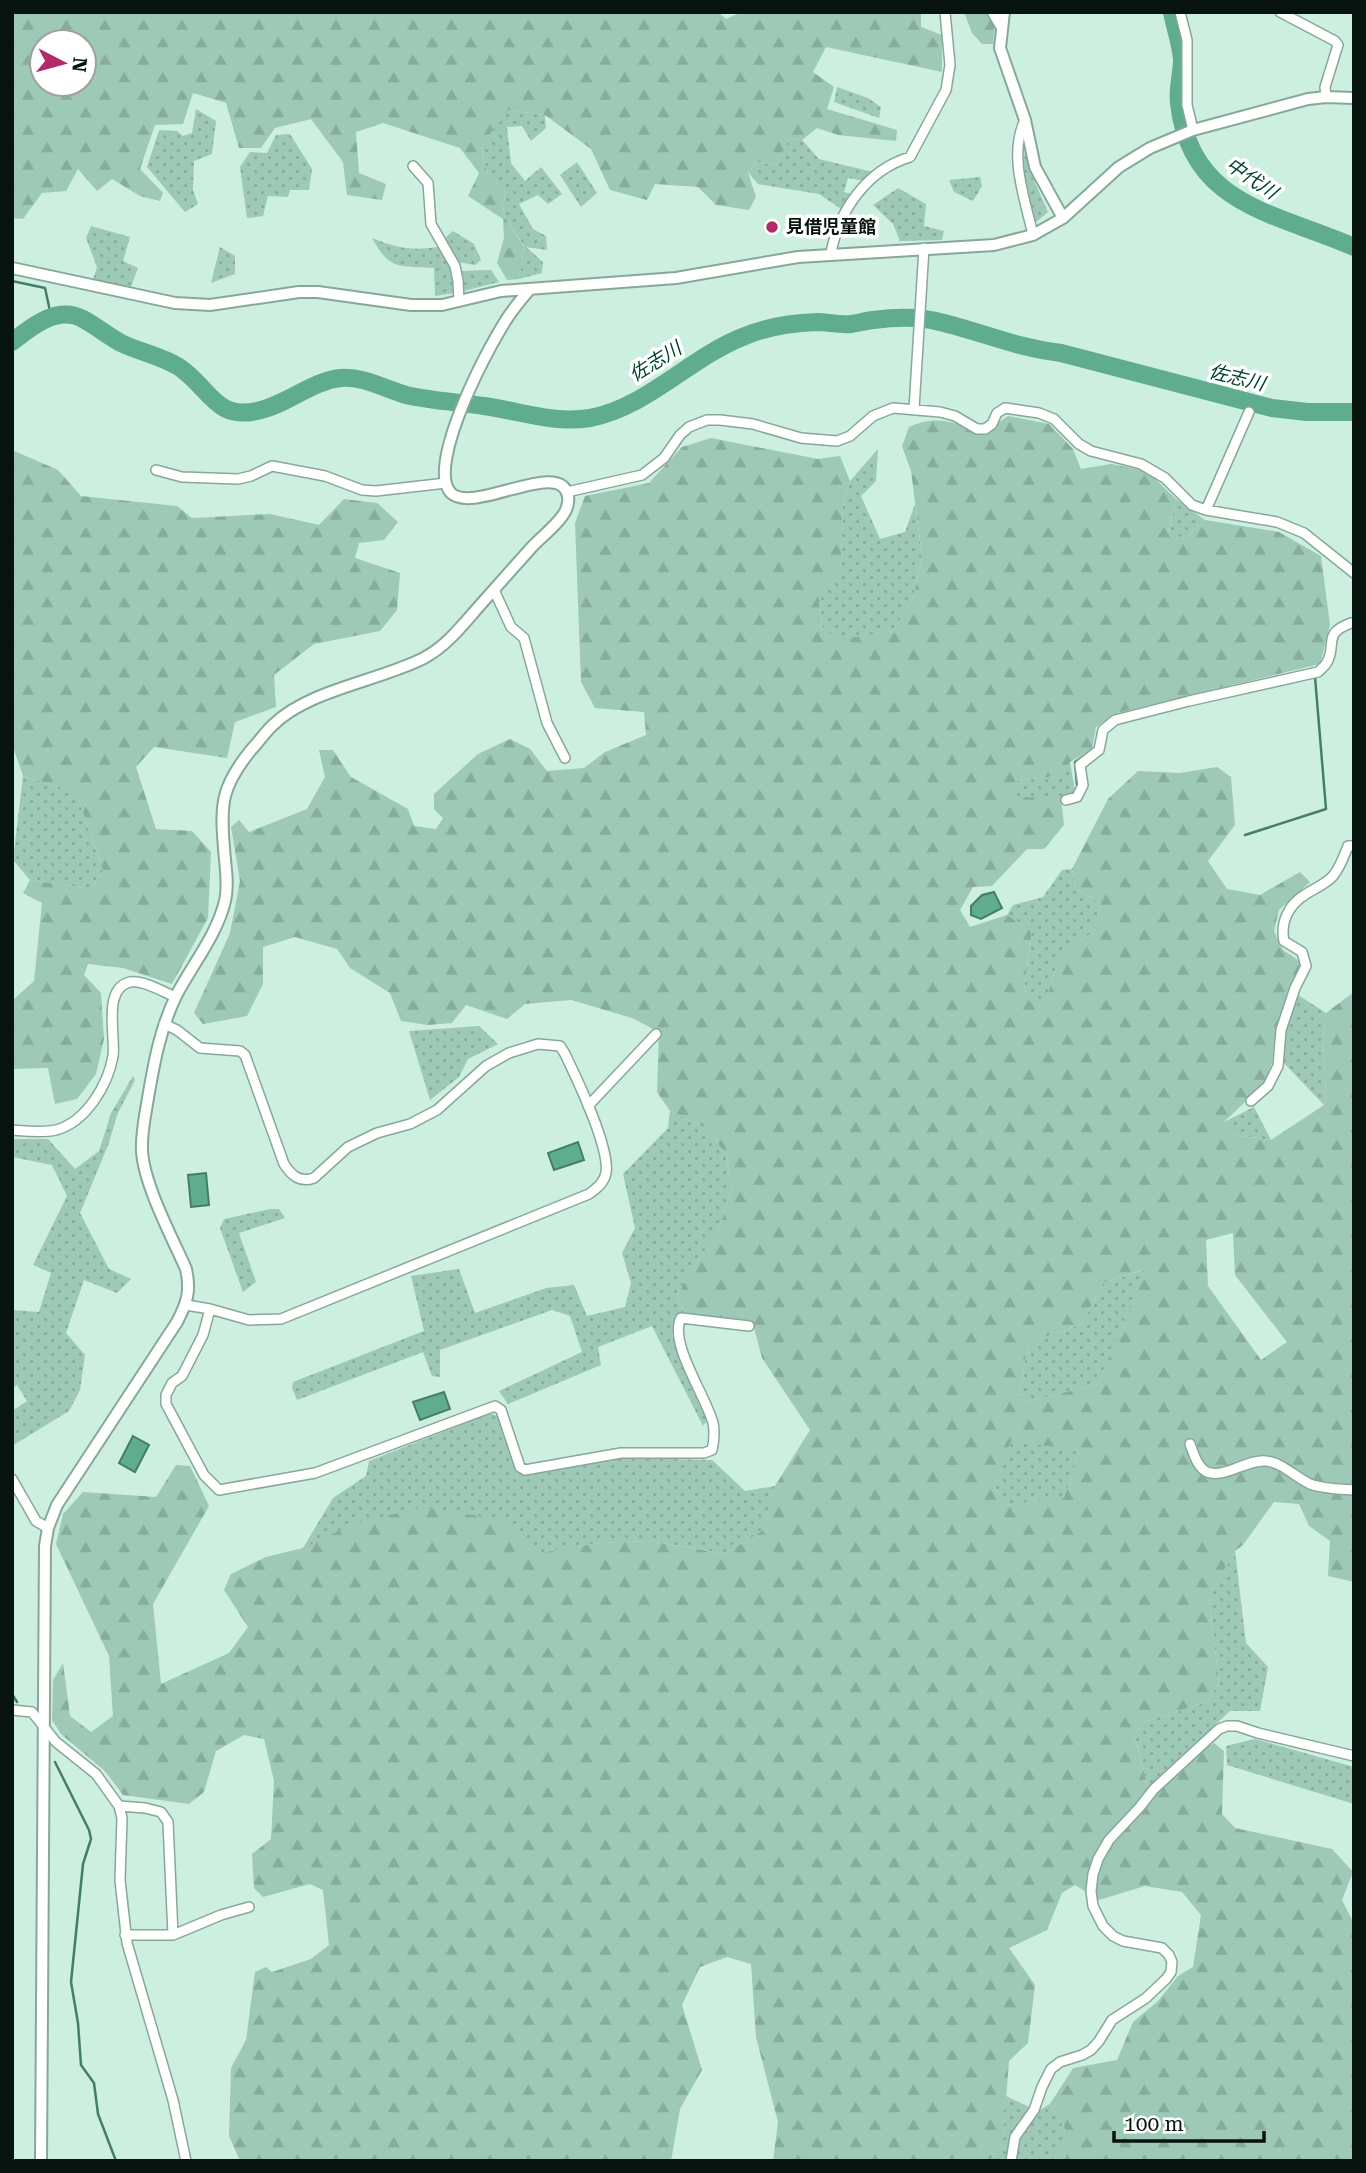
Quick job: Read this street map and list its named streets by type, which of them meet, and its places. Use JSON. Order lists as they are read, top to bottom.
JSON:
{
  "water": ["中代川", "佐志川"],
  "places": ["見借児童館"],
  "scale_bar": "100 m",
  "north": "right"
}
